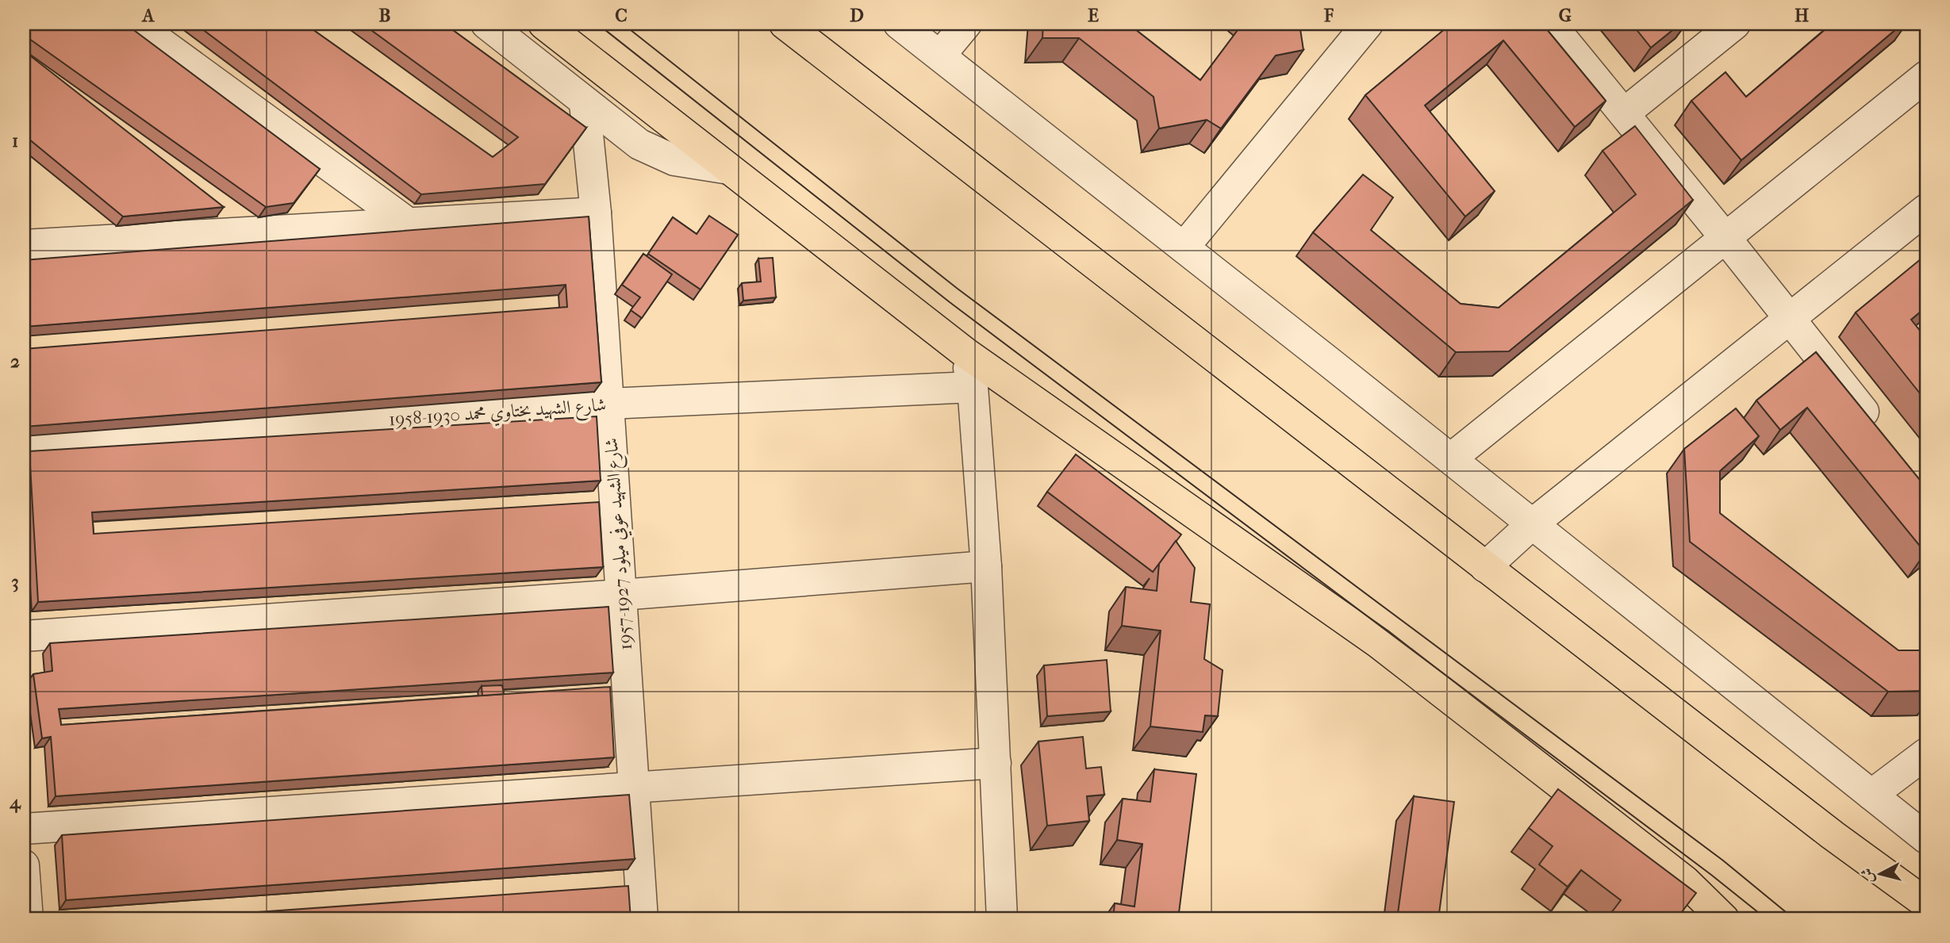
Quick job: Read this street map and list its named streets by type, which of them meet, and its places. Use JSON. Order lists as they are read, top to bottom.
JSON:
{
  "streets": {
    "street": ["شارع الشهيد بختاوي محمد 1930-1958", "شارع الشهيد عوفي ميلود 1927-1957"]
  },
  "crossings": [
    ["شارع الشهيد بختاوي محمد 1930-1958", "شارع الشهيد عوفي ميلود 1927-1957"]
  ],
  "north": "left",
  "grid": {
    "columns": [
      "A",
      "B",
      "C",
      "D",
      "E",
      "F",
      "G",
      "H"
    ],
    "rows": [
      "1",
      "2",
      "3",
      "4"
    ]
  }
}
